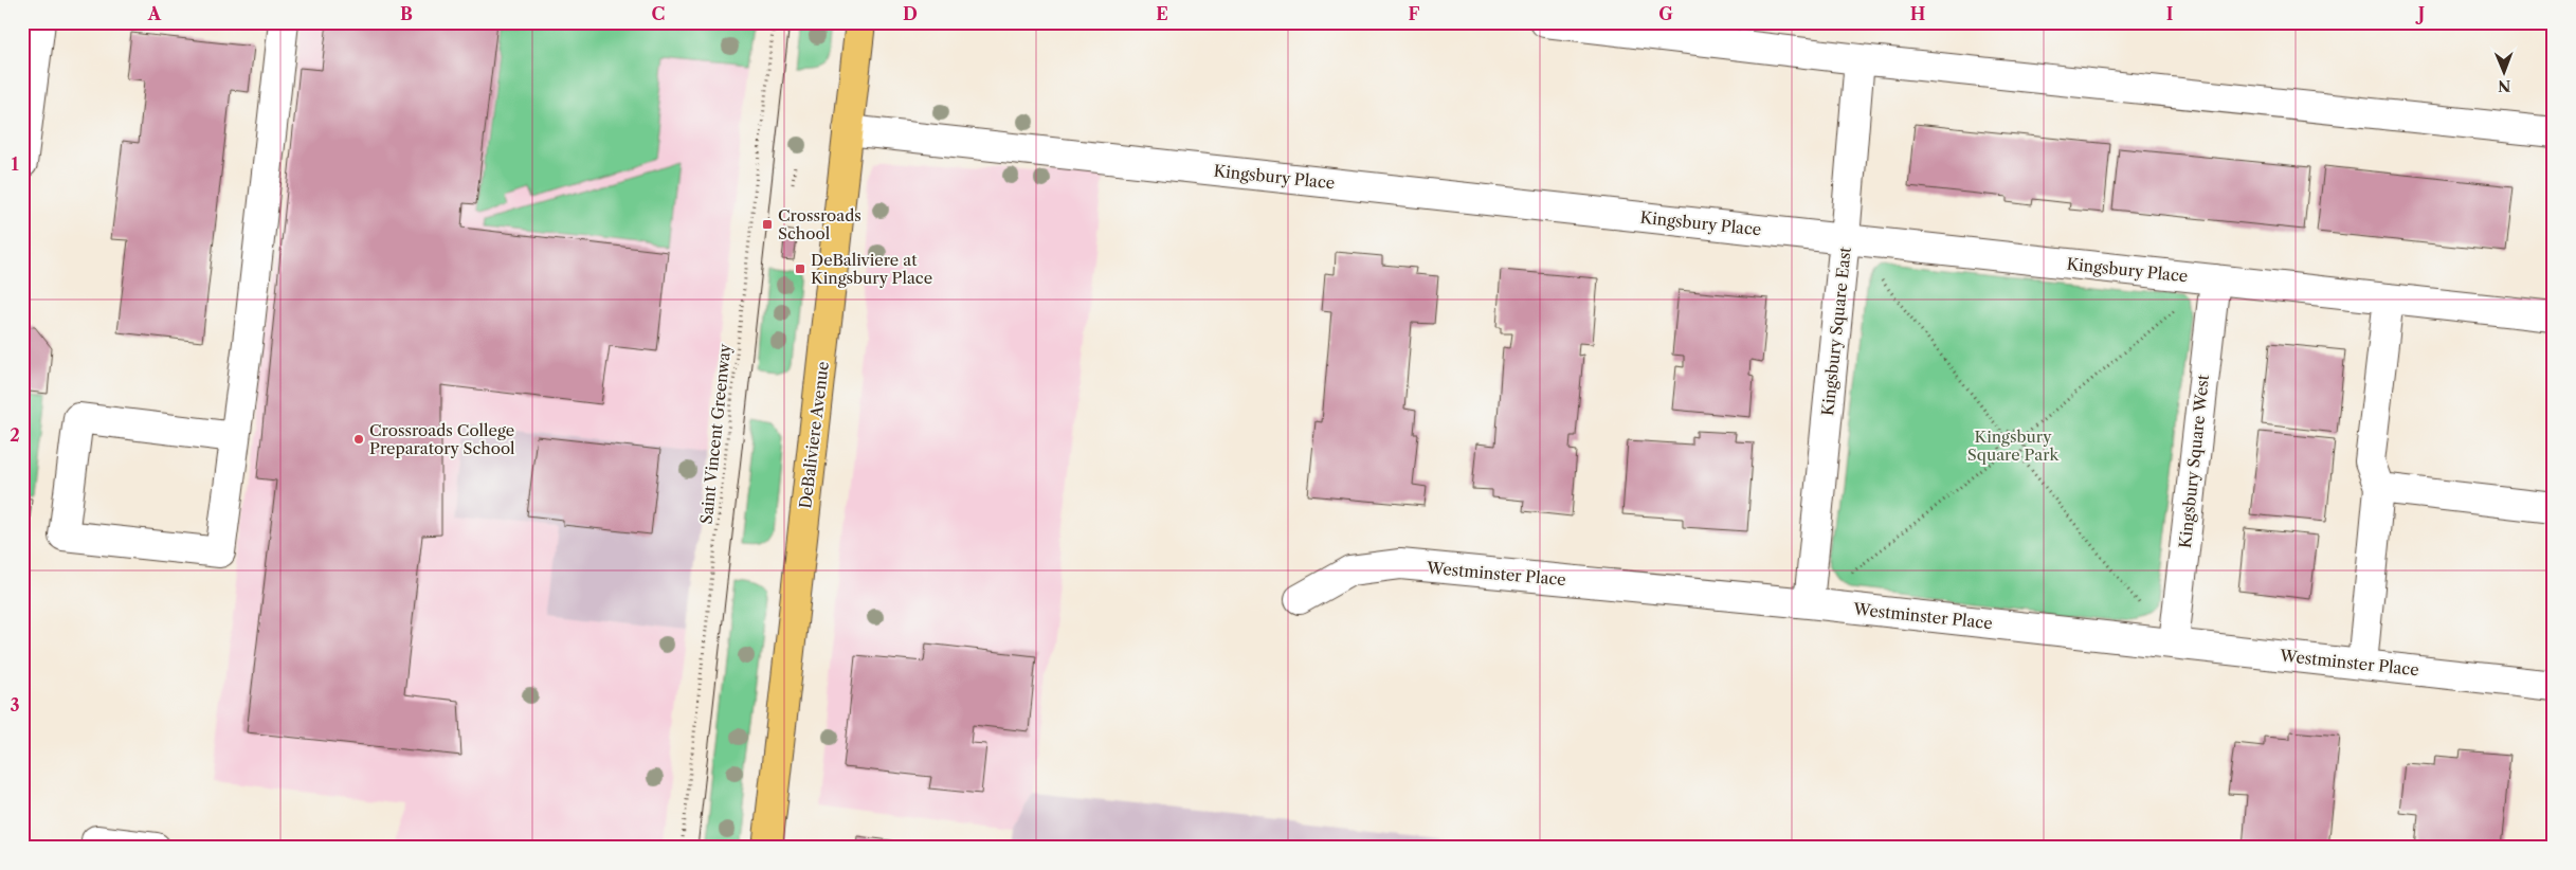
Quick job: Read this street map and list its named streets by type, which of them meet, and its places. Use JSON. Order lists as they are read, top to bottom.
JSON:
{
  "streets": {
    "main road": ["DeBaliviere Avenue"],
    "street": [
      "Kingsbury Place",
      "Kingsbury Square East",
      "Kingsbury Square West",
      "Westminster Place"
    ],
    "path": ["Saint Vincent Greenway"]
  },
  "crossings": [
    ["Kingsbury Place", "Kingsbury Square East"],
    ["Kingsbury Place", "DeBaliviere Avenue"],
    ["Kingsbury Place", "Kingsbury Square West"],
    ["Kingsbury Square East", "Westminster Place"],
    ["Kingsbury Square West", "Westminster Place"]
  ],
  "parks": ["Kingsbury Square Park"],
  "places": {
    "transit": ["Crossroads School", "DeBaliviere at Kingsbury Place"],
    "other": ["Crossroads College Preparatory School"]
  },
  "north": "bottom",
  "grid": {
    "columns": [
      "A",
      "B",
      "C",
      "D",
      "E",
      "F",
      "G",
      "H",
      "I",
      "J"
    ],
    "rows": ["1", "2", "3"]
  }
}
